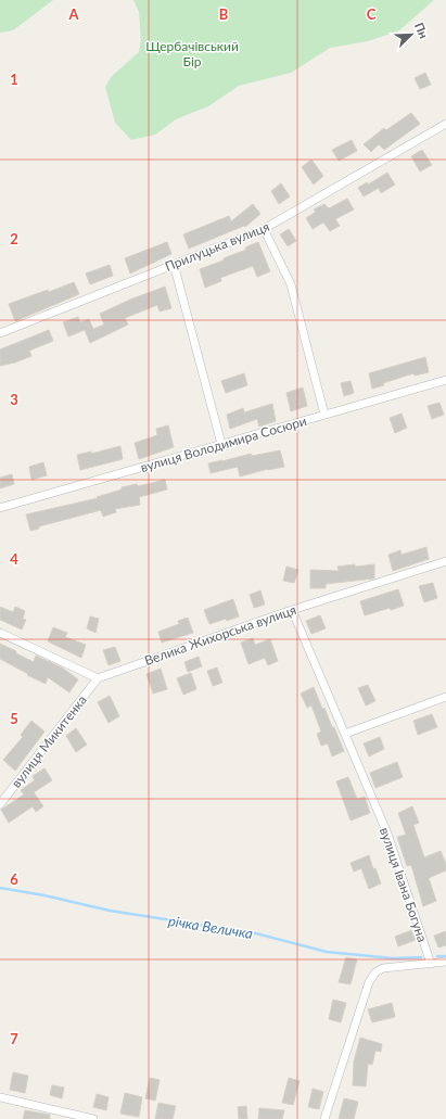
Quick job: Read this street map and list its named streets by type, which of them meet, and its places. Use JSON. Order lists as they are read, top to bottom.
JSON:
{
  "streets": {
    "street": [
      "Прилуцька вулиця",
      "вулиця Володимира Сосюри",
      "Велика Жихорська вулиця",
      "вулиця Микитенка",
      "вулиця Івана Богуна"
    ]
  },
  "crossings": [
    ["Велика Жихорська вулиця", "вулиця Микитенка"],
    ["Велика Жихорська вулиця", "вулиця Івана Богуна"]
  ],
  "water": ["річка Величка"],
  "parks": ["Щербачівський Бір"],
  "north": "top right",
  "grid": {
    "columns": ["A", "B", "C"],
    "rows": [
      "1",
      "2",
      "3",
      "4",
      "5",
      "6",
      "7"
    ]
  }
}
